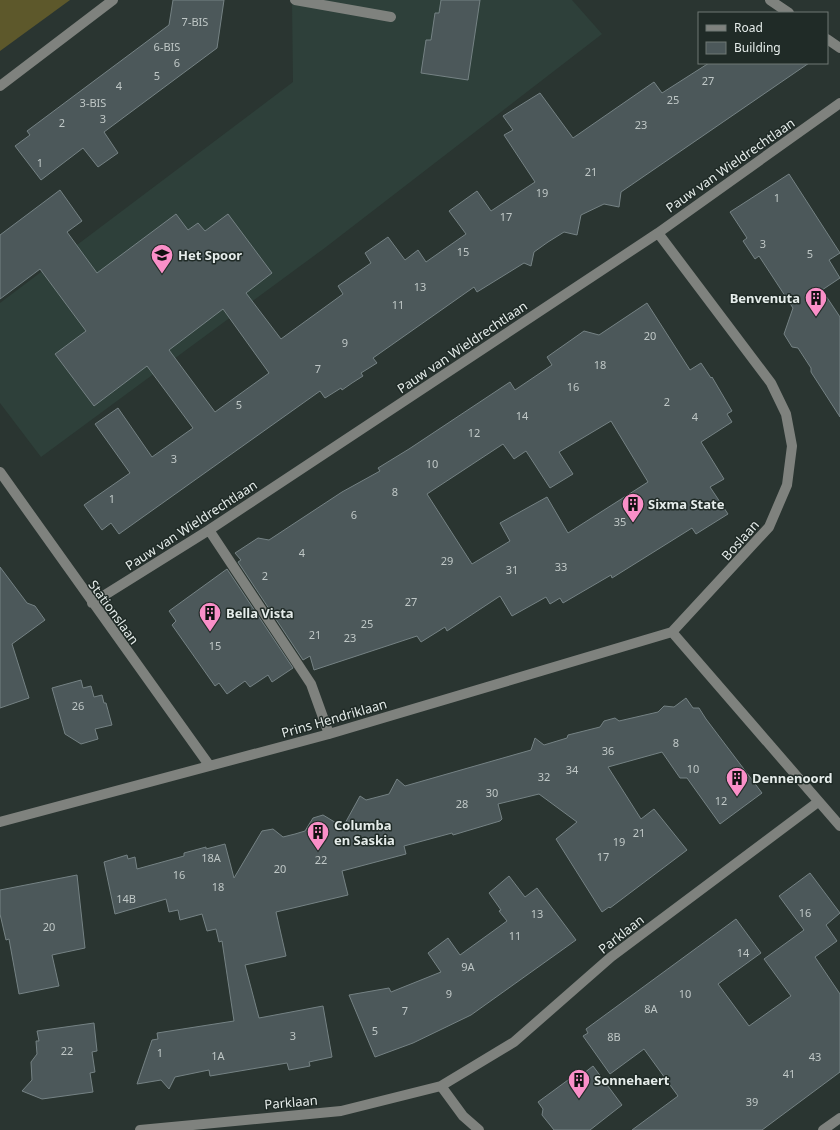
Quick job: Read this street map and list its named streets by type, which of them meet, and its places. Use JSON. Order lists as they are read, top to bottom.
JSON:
{
  "streets": {
    "street": [
      "Pauw van Wieldrechtlaan",
      "Boslaan",
      "Stationslaan",
      "Prins Hendriklaan",
      "Parklaan"
    ]
  },
  "crossings": [
    ["Pauw van Wieldrechtlaan", "Boslaan"],
    ["Pauw van Wieldrechtlaan", "Stationslaan"],
    ["Boslaan", "Prins Hendriklaan"],
    ["Stationslaan", "Prins Hendriklaan"]
  ],
  "places": {
    "school or university": ["Het Spoor"],
    "building": [
      "Benvenuta",
      "Sixma State",
      "Bella Vista",
      "Dennenoord",
      "Columba en Saskia",
      "Sonnehaert"
    ]
  },
  "house_numbers": [
    "7-BIS",
    "6-BIS",
    "6",
    "5",
    "27",
    "4",
    "25",
    "3-BIS",
    "3",
    "2",
    "23",
    "1",
    "21",
    "19",
    "1",
    "17",
    "3",
    "15",
    "5",
    "13",
    "11",
    "20",
    "9",
    "18",
    "7",
    "16",
    "2",
    "5",
    "14",
    "4",
    "12",
    "3",
    "10",
    "8",
    "1",
    "6",
    "35",
    "4",
    "29",
    "33",
    "31",
    "2",
    "27",
    "25",
    "21",
    "23",
    "15",
    "26",
    "8",
    "36",
    "10",
    "34",
    "32",
    "30",
    "12",
    "28",
    "21",
    "19",
    "17",
    "18A",
    "22",
    "20",
    "16",
    "18",
    "14B",
    "16",
    "13",
    "20",
    "11",
    "14",
    "9A",
    "9",
    "10",
    "8A",
    "7",
    "5",
    "3",
    "8B",
    "22",
    "1",
    "1A",
    "43",
    "41",
    "39"
  ],
  "legend": ["Road", "Building"]
}
